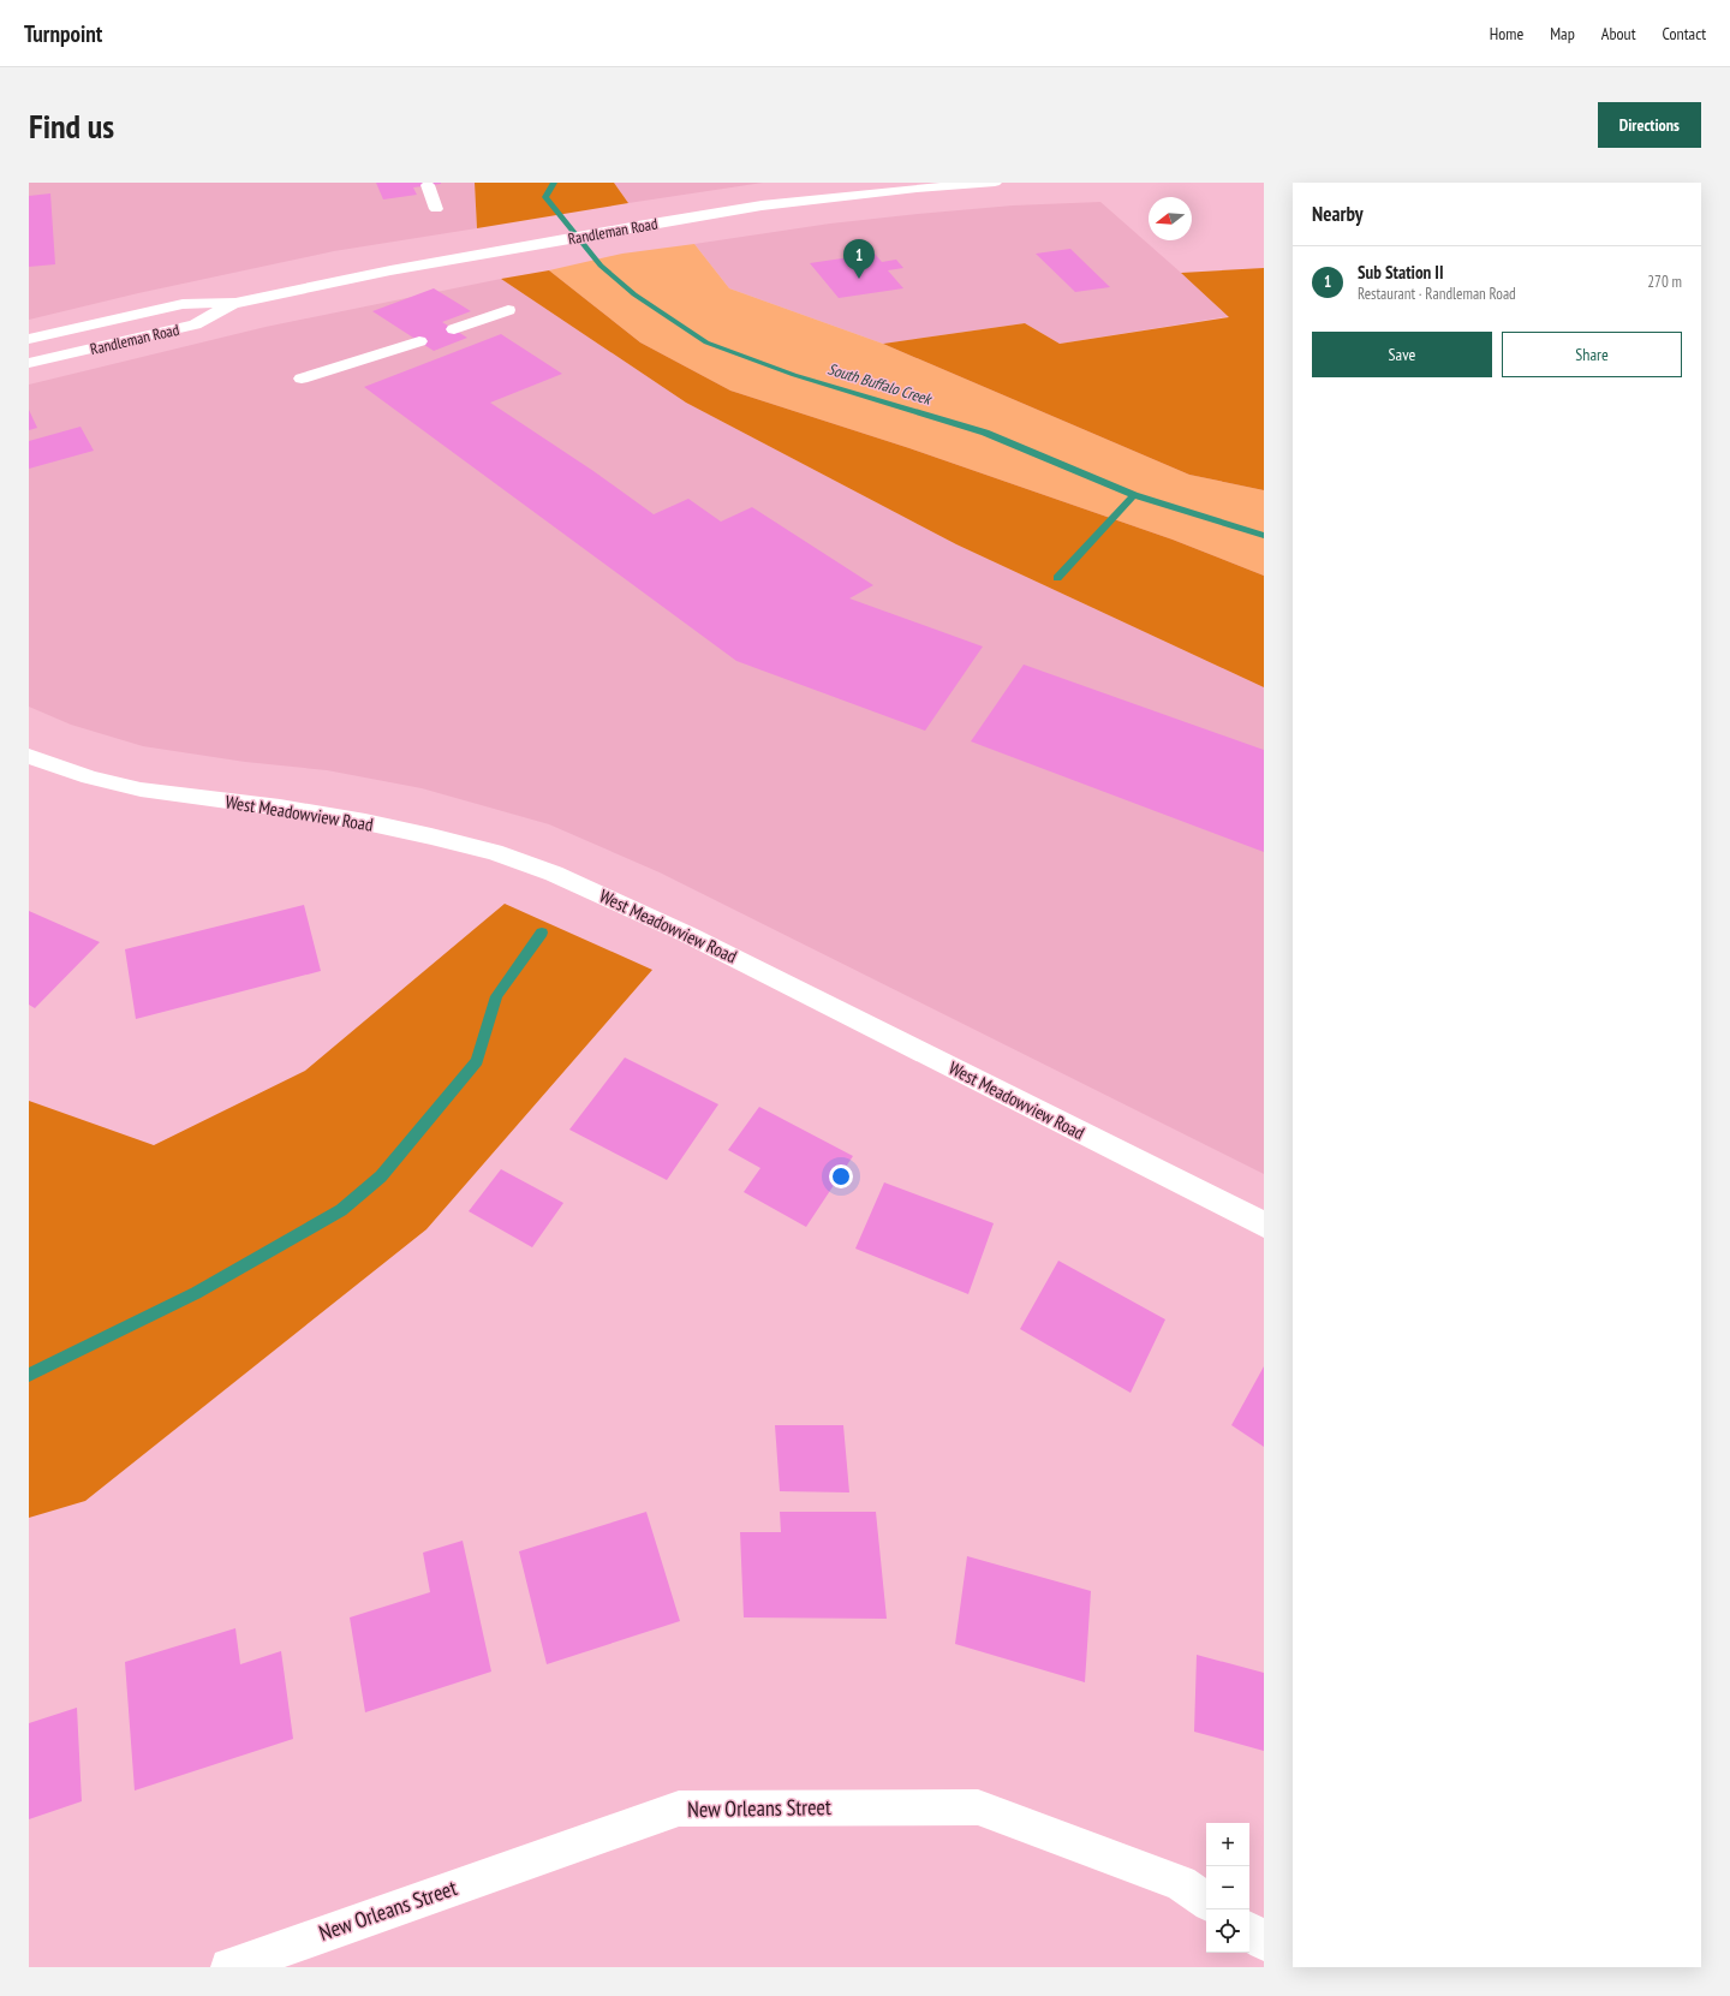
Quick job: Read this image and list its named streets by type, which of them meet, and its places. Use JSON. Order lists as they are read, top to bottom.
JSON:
{
  "streets": {
    "main road": ["Randleman Road", "West Meadowview Road", "New Orleans Street"]
  },
  "water": ["South Buffalo Creek"],
  "north": "left",
  "page": {
    "header": "Turnpoint",
    "nav": [
      "Home",
      "Map",
      "About",
      "Contact"
    ],
    "buttons": [
      "Directions",
      ["Save", "Share"]
    ],
    "title": "Find us",
    "heading": "Nearby",
    "pins": "1",
    "list": [
      {
        "mark": "1",
        "name": "Sub Station II",
        "note": "Restaurant · Randleman Road",
        "value": "270 m"
      }
    ],
    "map_buttons": ["+", "−"]
  }
}
